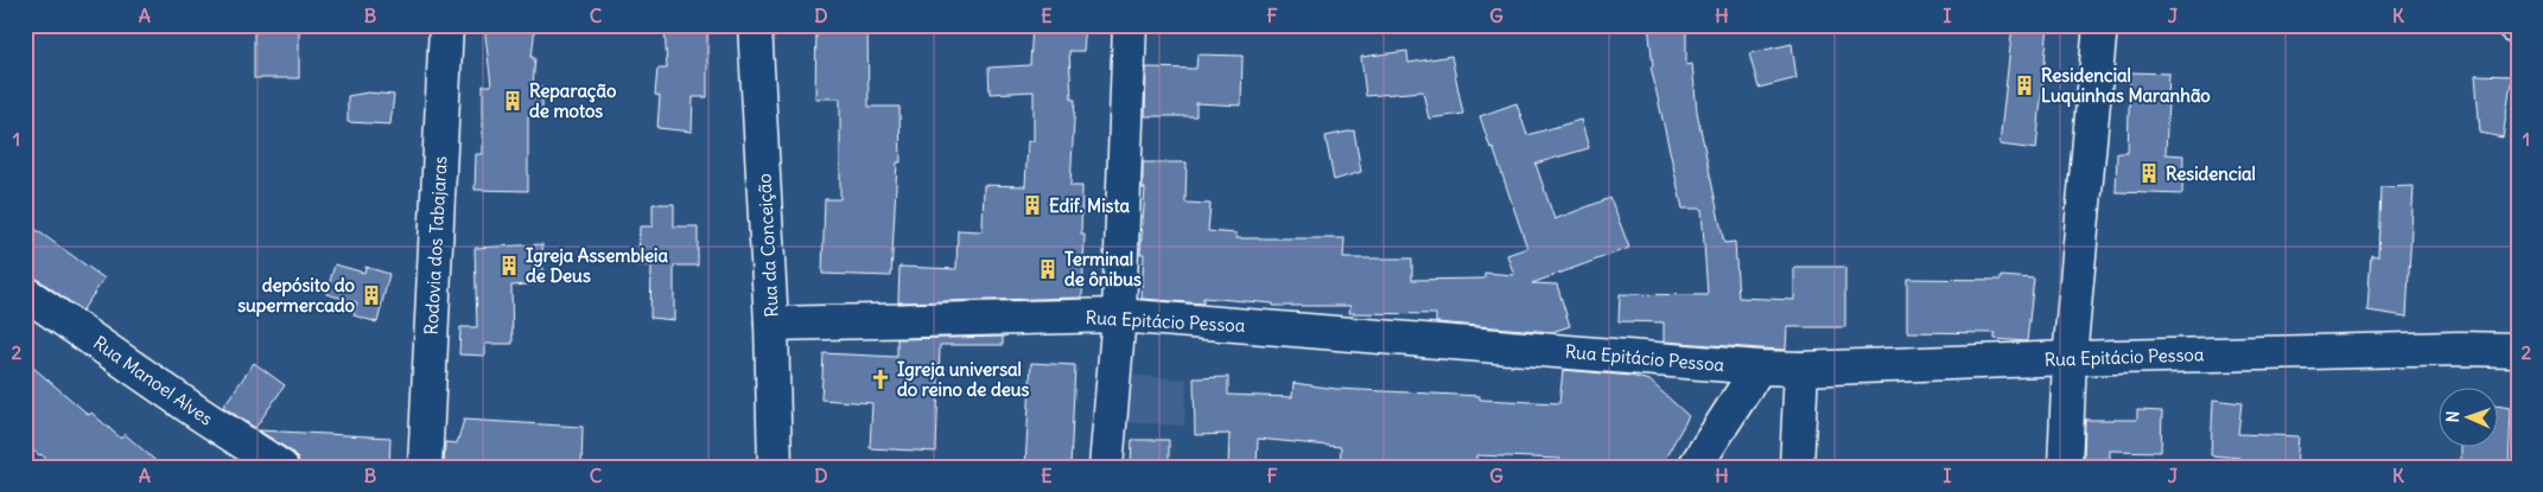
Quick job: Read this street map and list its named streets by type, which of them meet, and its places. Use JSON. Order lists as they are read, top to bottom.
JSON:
{
  "streets": {
    "street": [
      "Rodovia dos Tabajaras",
      "Rua da Conceição",
      "Rua Epitácio Pessoa",
      "Rua Manoel Alves"
    ]
  },
  "crossings": [
    ["Rua da Conceição", "Rua Epitácio Pessoa"]
  ],
  "places": {
    "building": [
      "Residencial Luquinhas Maranhão",
      "Reparação de motos",
      "Residencial",
      "Edif. Mista",
      "Igreja Assembleia de Deus",
      "Terminal de ônibus",
      "depósito do supermercado"
    ],
    "church": ["Igreja universal do reino de deus"]
  },
  "north": "left",
  "grid": {
    "columns": [
      "A",
      "B",
      "C",
      "D",
      "E",
      "F",
      "G",
      "H",
      "I",
      "J",
      "K"
    ],
    "rows": ["1", "2"]
  }
}
